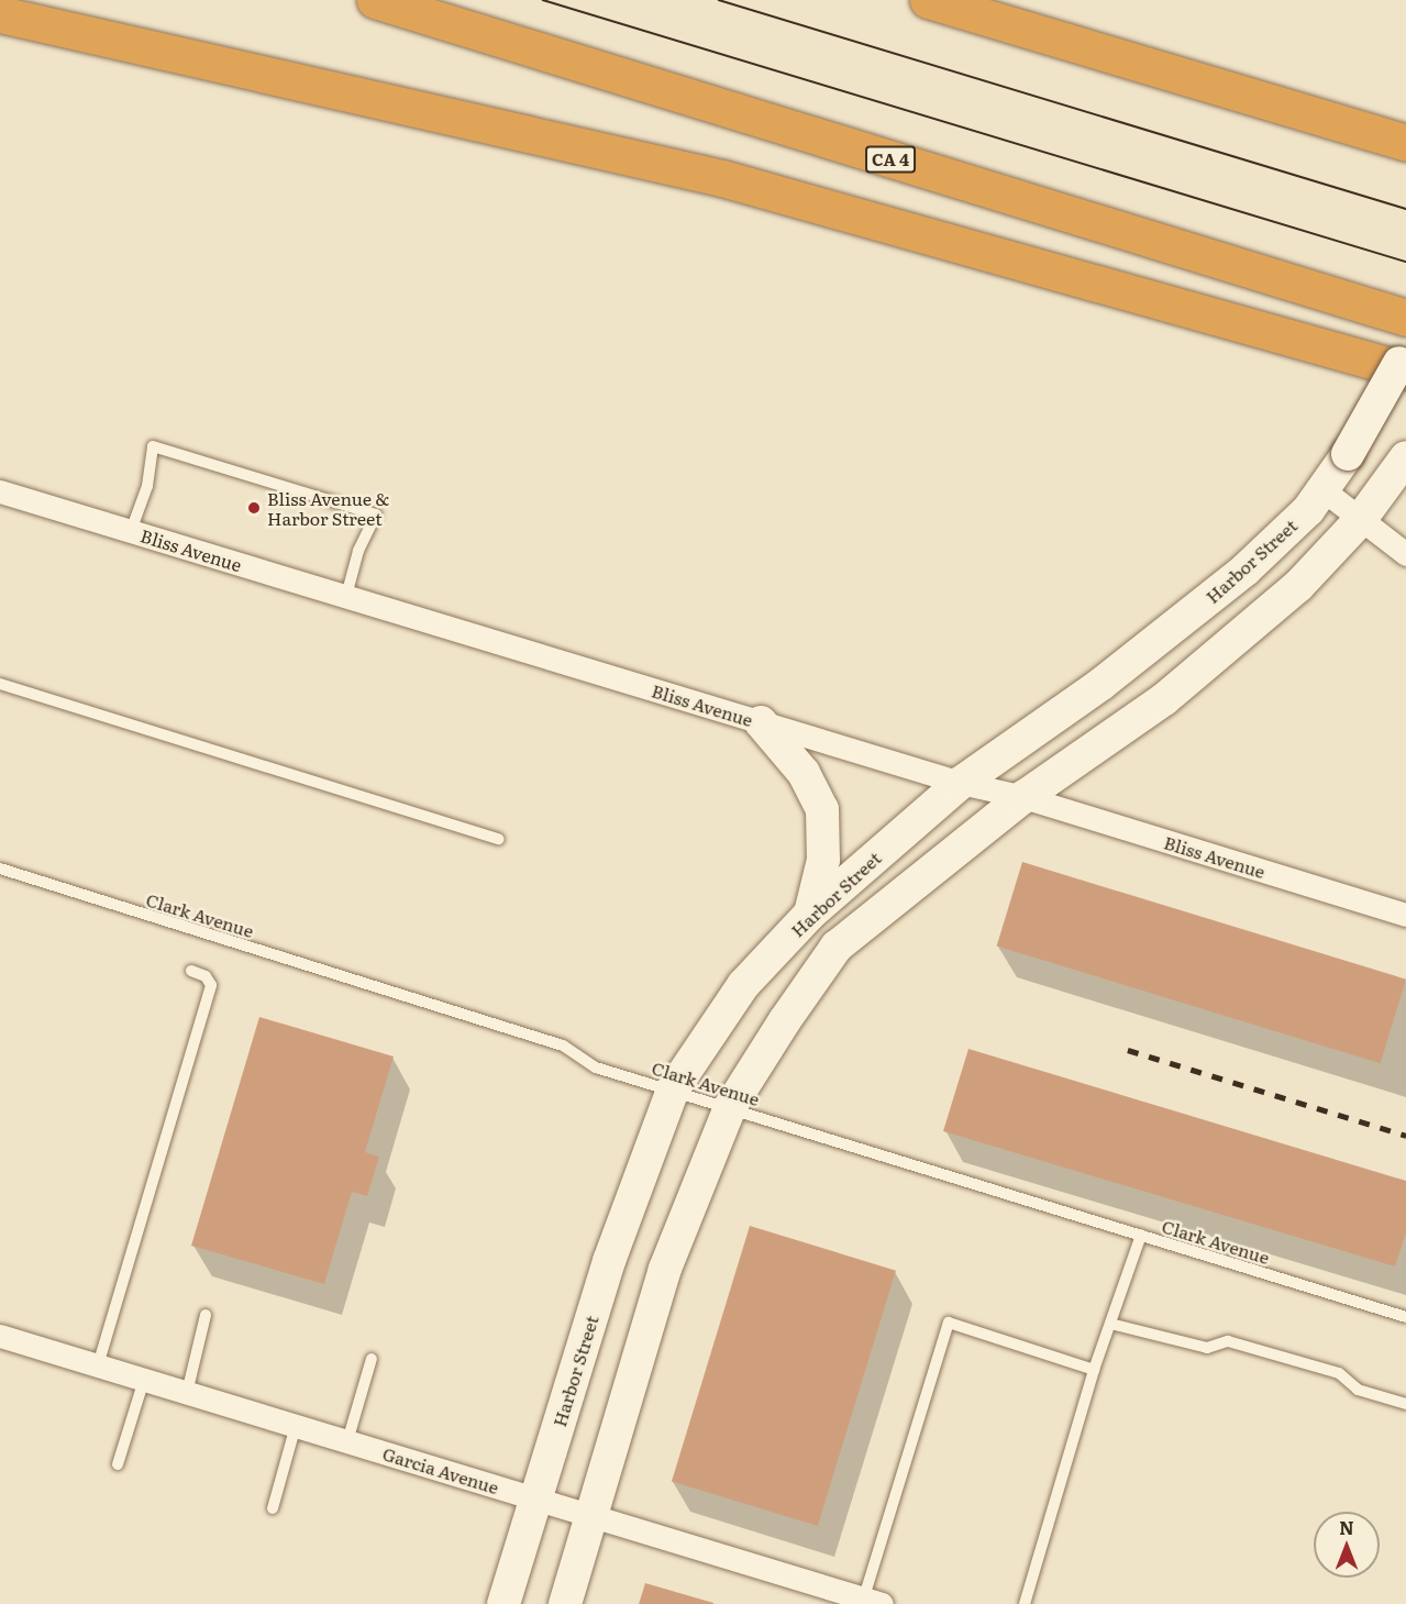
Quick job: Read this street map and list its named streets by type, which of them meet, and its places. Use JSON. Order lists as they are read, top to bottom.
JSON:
{
  "streets": {
    "highway": ["CA 4"],
    "street": ["Bliss Avenue", "Harbor Street", "Garcia Avenue"],
    "lane": ["Clark Avenue"]
  },
  "crossings": [
    ["Bliss Avenue", "Harbor Street"],
    ["Harbor Street", "Clark Avenue"],
    ["Harbor Street", "Garcia Avenue"]
  ],
  "places": ["Bliss Avenue & Harbor Street"],
  "north": "top"
}
